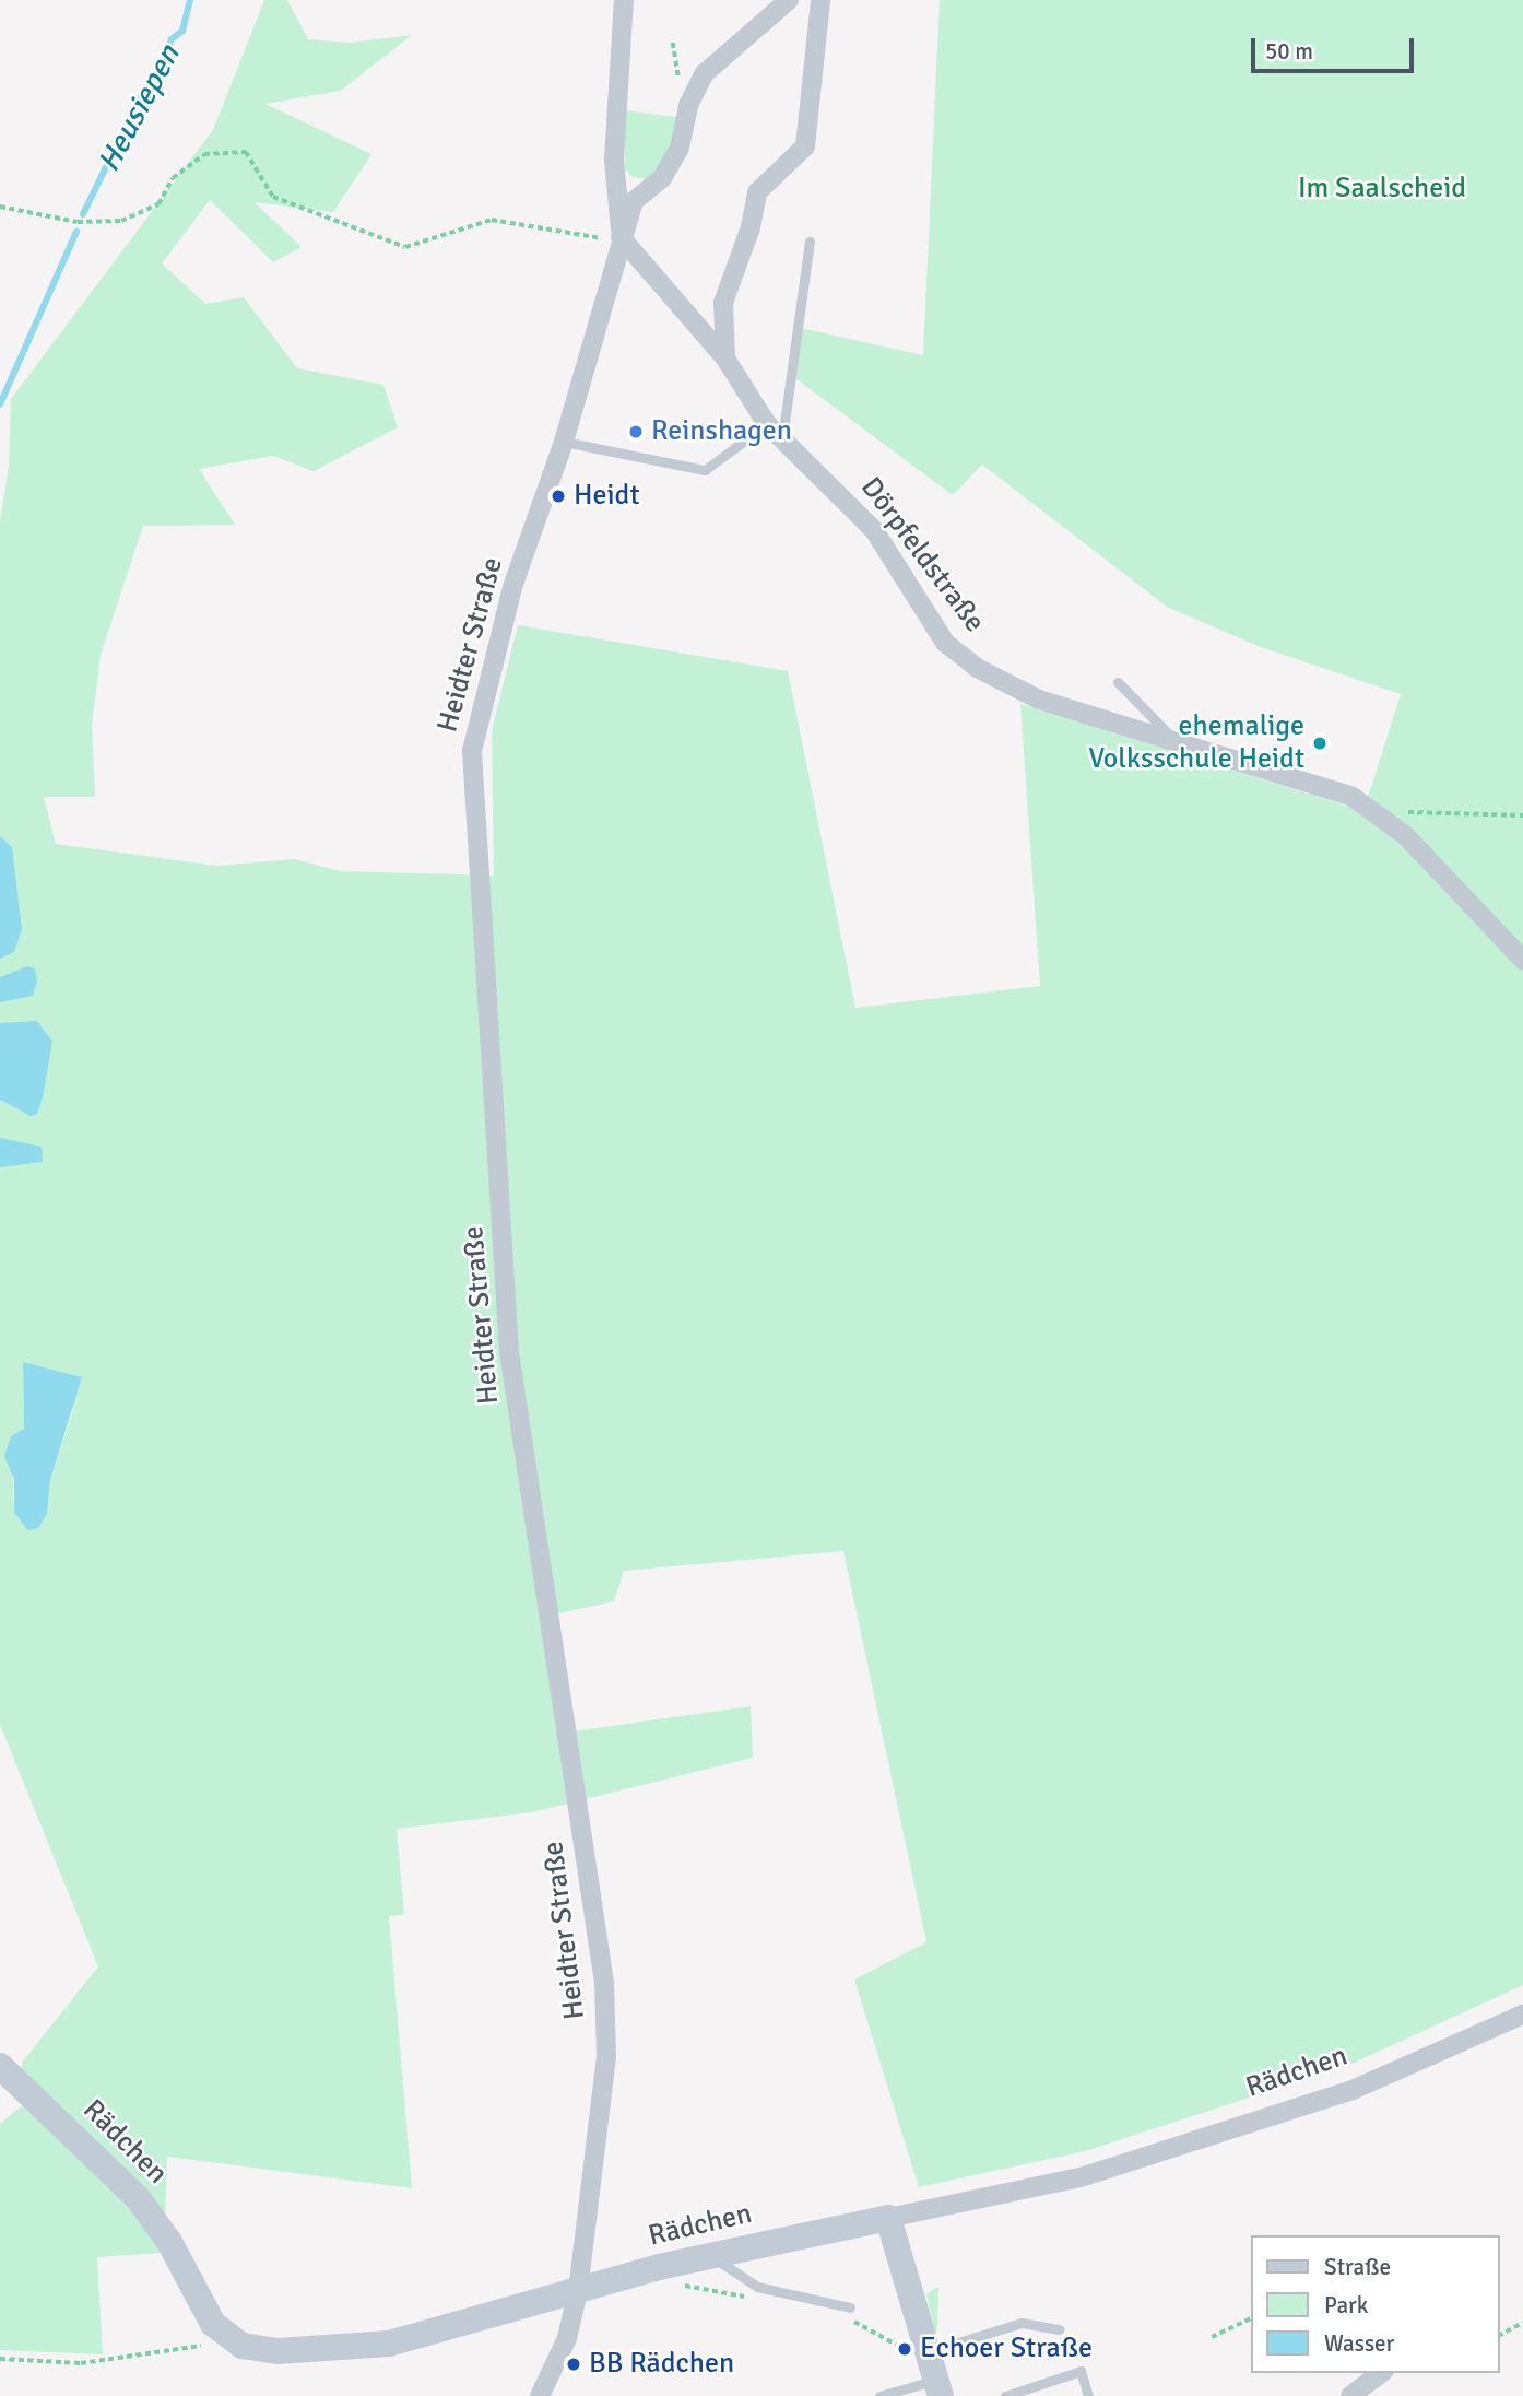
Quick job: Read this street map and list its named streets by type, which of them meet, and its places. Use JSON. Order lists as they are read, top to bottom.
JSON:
{
  "streets": {
    "street": ["Dörpfeldstraße", "Heidter Straße", "Rädchen"]
  },
  "crossings": [
    ["Dörpfeldstraße", "Heidter Straße"],
    ["Heidter Straße", "Rädchen"]
  ],
  "water": ["Heusiepen"],
  "parks": ["Im Saalscheid"],
  "places": [
    "Reinshagen",
    "Heidt",
    "ehemalige Volksschule Heidt",
    "Echoer Straße",
    "BB Rädchen"
  ],
  "legend": ["Straße", "Park", "Wasser"],
  "scale_bar": "50 m"
}
